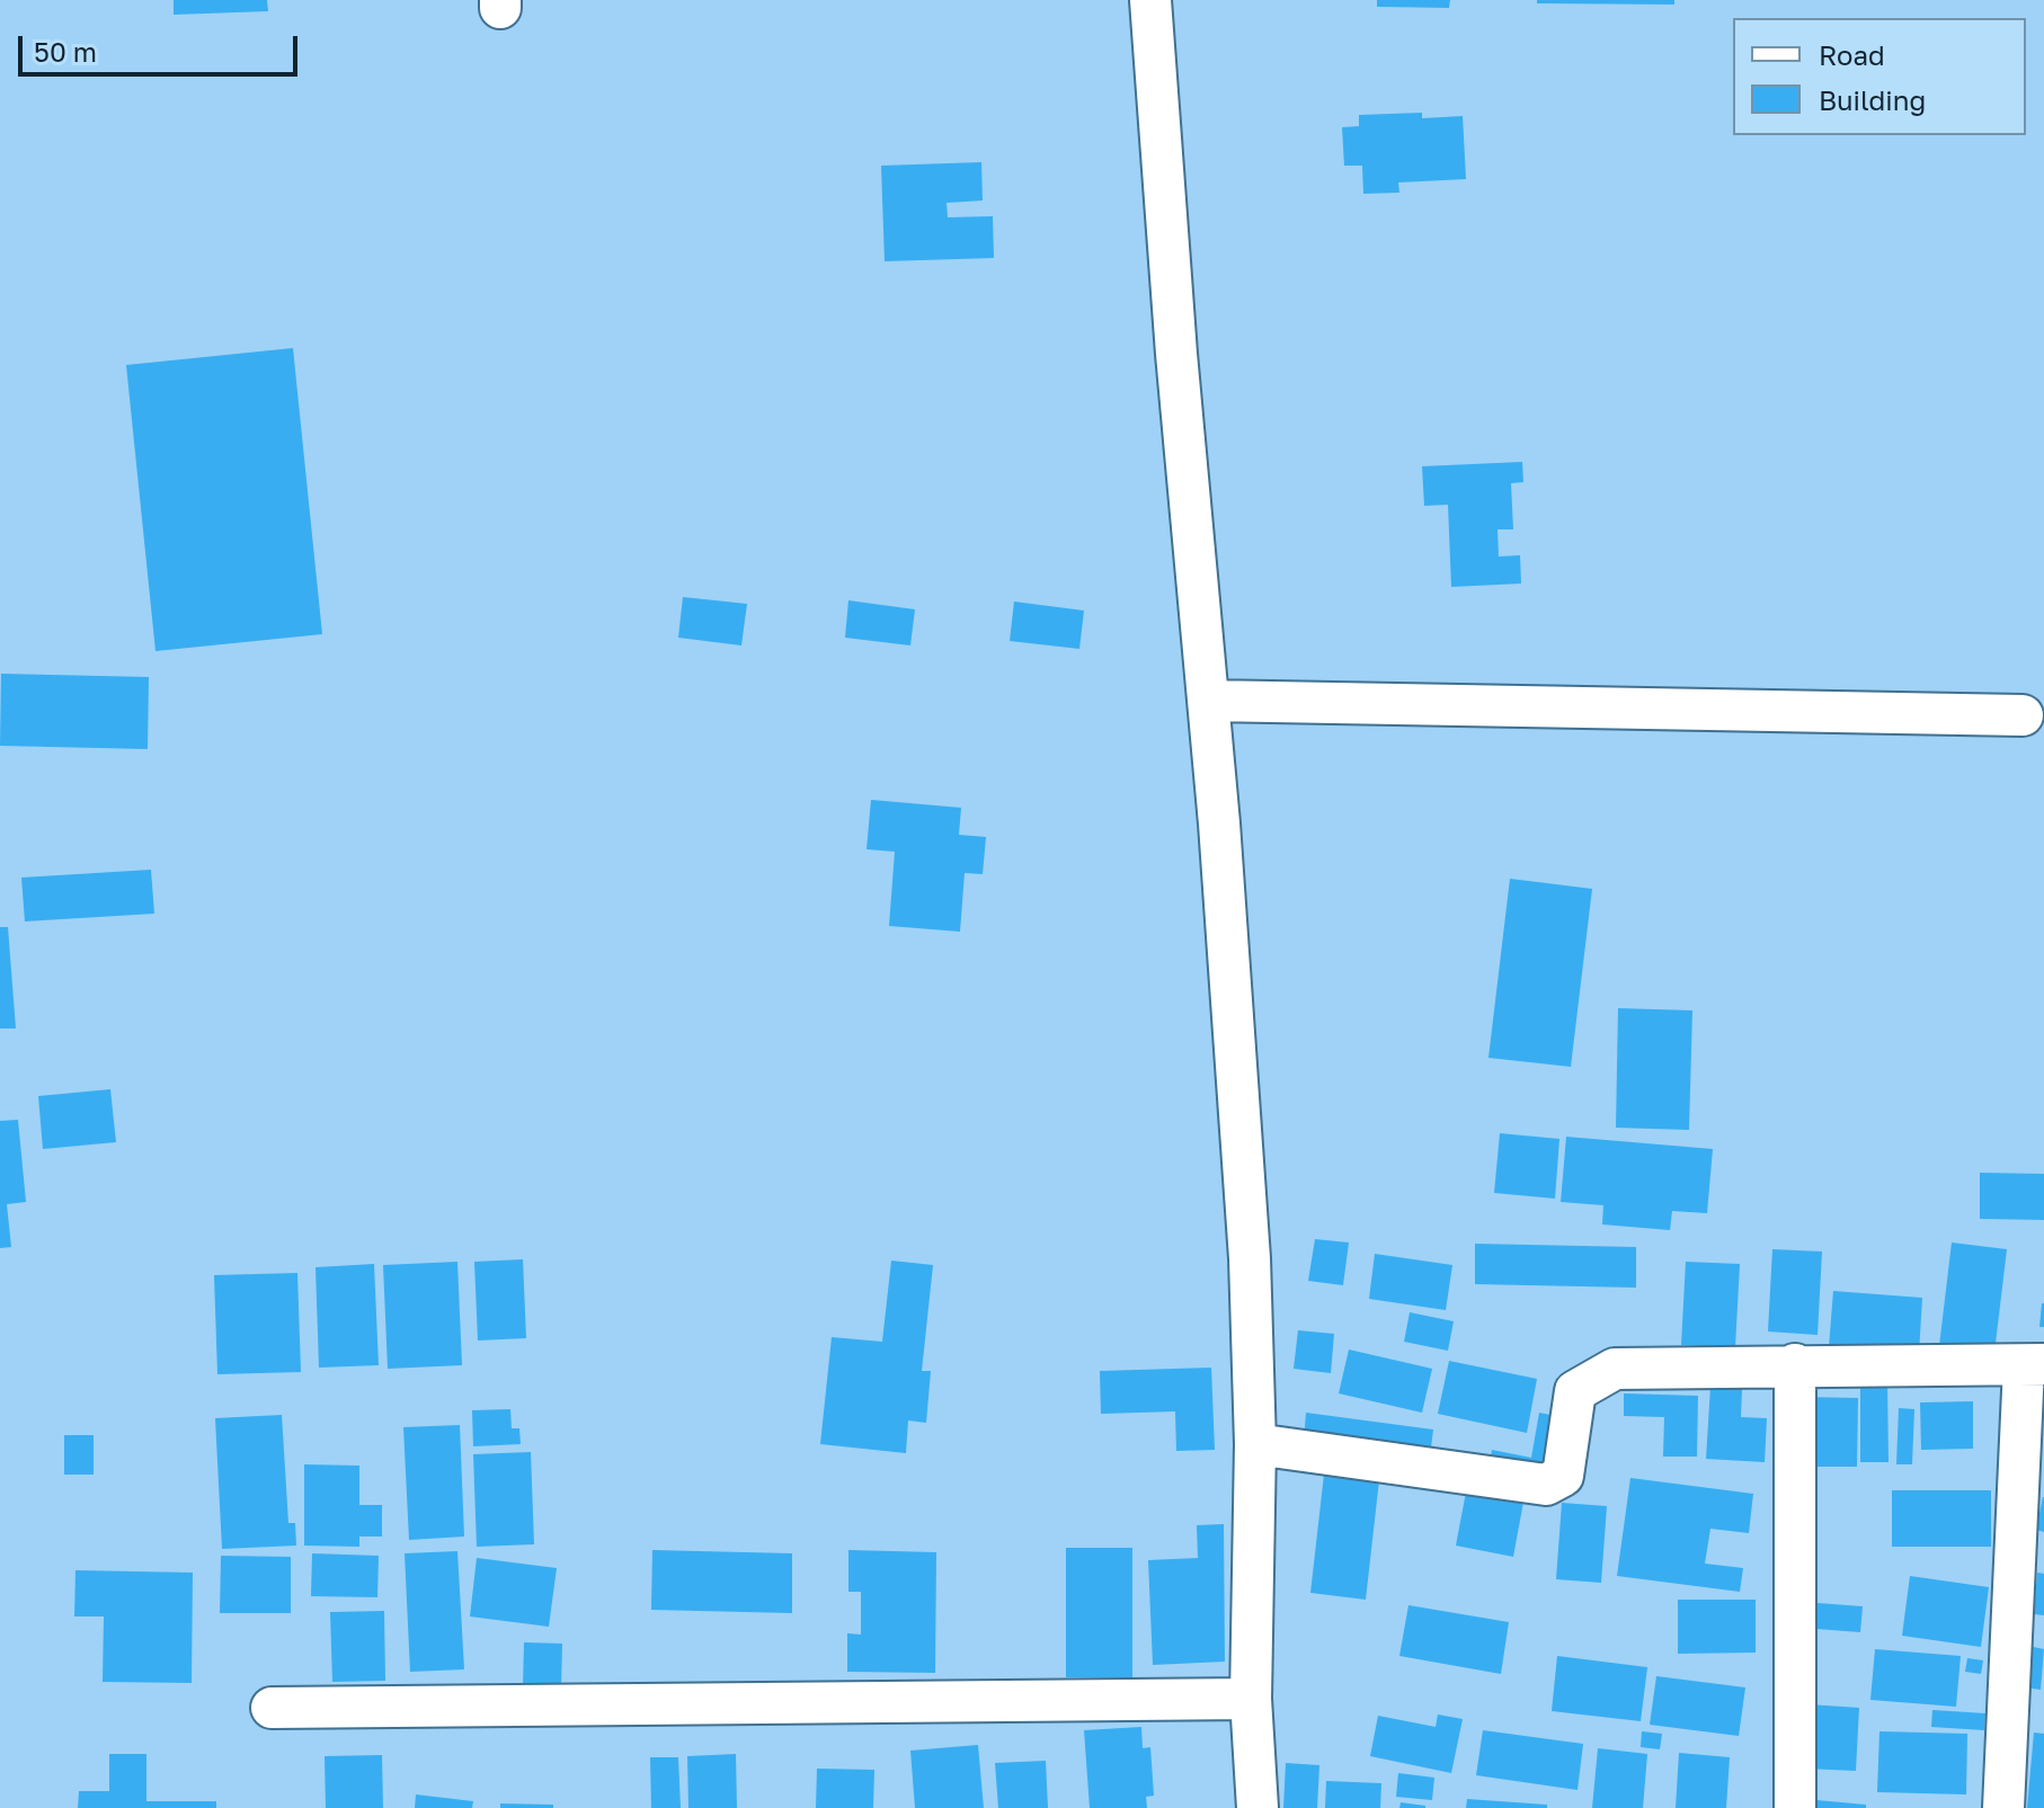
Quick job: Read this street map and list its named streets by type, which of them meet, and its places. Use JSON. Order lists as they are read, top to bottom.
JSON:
{
  "legend": ["Road", "Building"],
  "scale_bar": "50 m"
}
